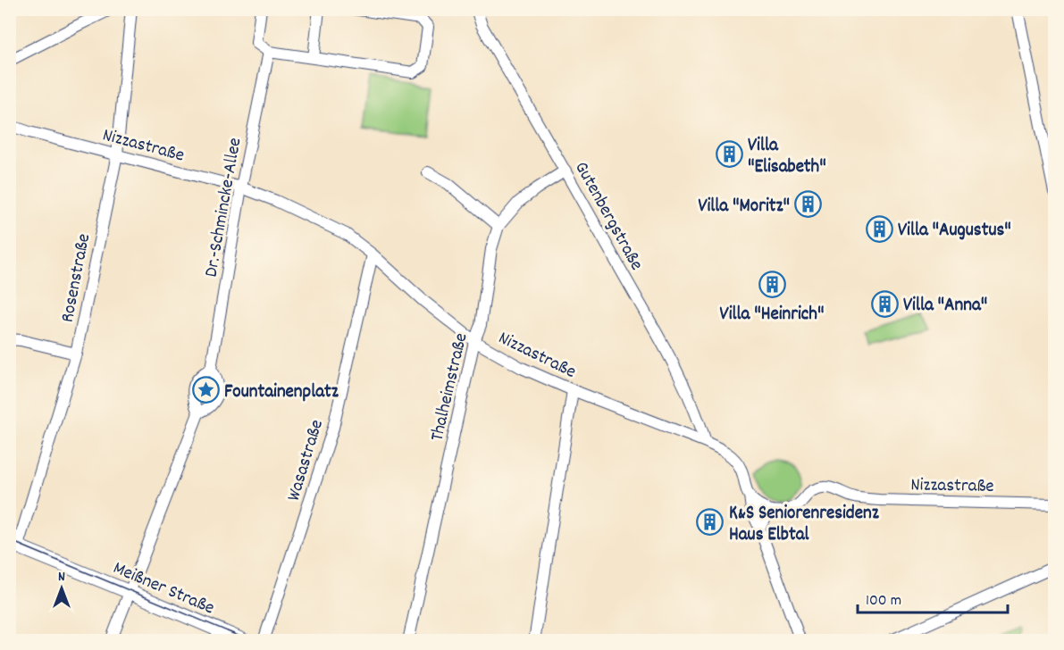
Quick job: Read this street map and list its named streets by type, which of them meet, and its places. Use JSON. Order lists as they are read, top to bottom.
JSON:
{
  "streets": {
    "main road": ["Meißner Straße"],
    "street": [
      "Nizzastraße",
      "Dr.-Schmincke-Allee",
      "Gutenbergstraße",
      "Rosenstraße",
      "Thalheimstraße",
      "Wasastraße"
    ]
  },
  "crossings": [
    ["Nizzastraße", "Dr.-Schmincke-Allee"],
    ["Nizzastraße", "Gutenbergstraße"],
    ["Nizzastraße", "Rosenstraße"],
    ["Nizzastraße", "Thalheimstraße"],
    ["Nizzastraße", "Wasastraße"],
    ["Dr.-Schmincke-Allee", "Meißner Straße"],
    ["Gutenbergstraße", "Thalheimstraße"],
    ["Rosenstraße", "Meißner Straße"]
  ],
  "places": {
    "building": [
      "Villa \"Elisabeth\"",
      "Villa \"Moritz\"",
      "Villa \"Augustus\"",
      "Villa \"Heinrich\"",
      "Villa \"Anna\"",
      "K&S Seniorenresidenz Haus Elbtal"
    ],
    "place": ["Fountainenplatz"]
  },
  "scale_bar": "100 m",
  "north": "top"
}
